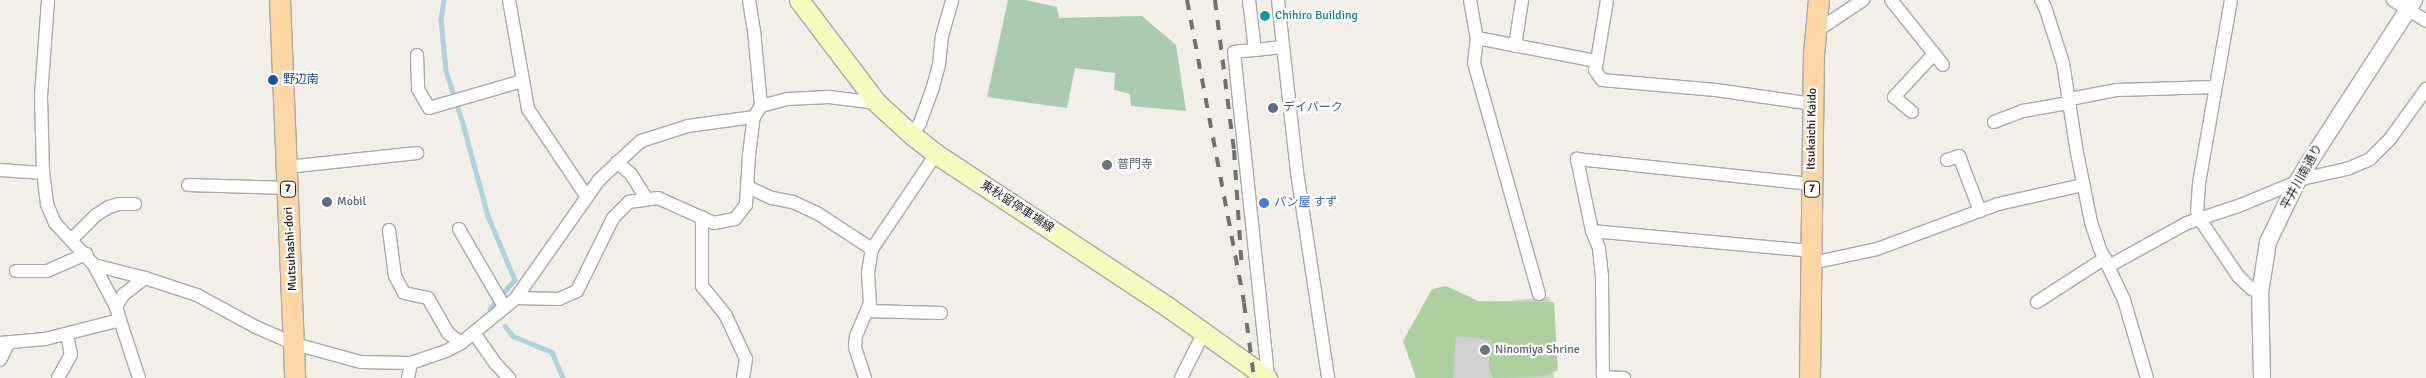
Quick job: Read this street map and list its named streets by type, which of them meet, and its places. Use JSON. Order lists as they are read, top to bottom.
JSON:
{
  "streets": {
    "main road": [
      "Itsukaichi Kaido",
      "7",
      "東秋留停車場線",
      "Mutsuhashi-dori"
    ],
    "street": ["平井川南通り"]
  },
  "places": [
    "Chihiro Building",
    "野辺南",
    "デイパーク",
    "普門寺",
    "Mobil",
    "パン屋 すず",
    "Ninomiya Shrine"
  ]
}
